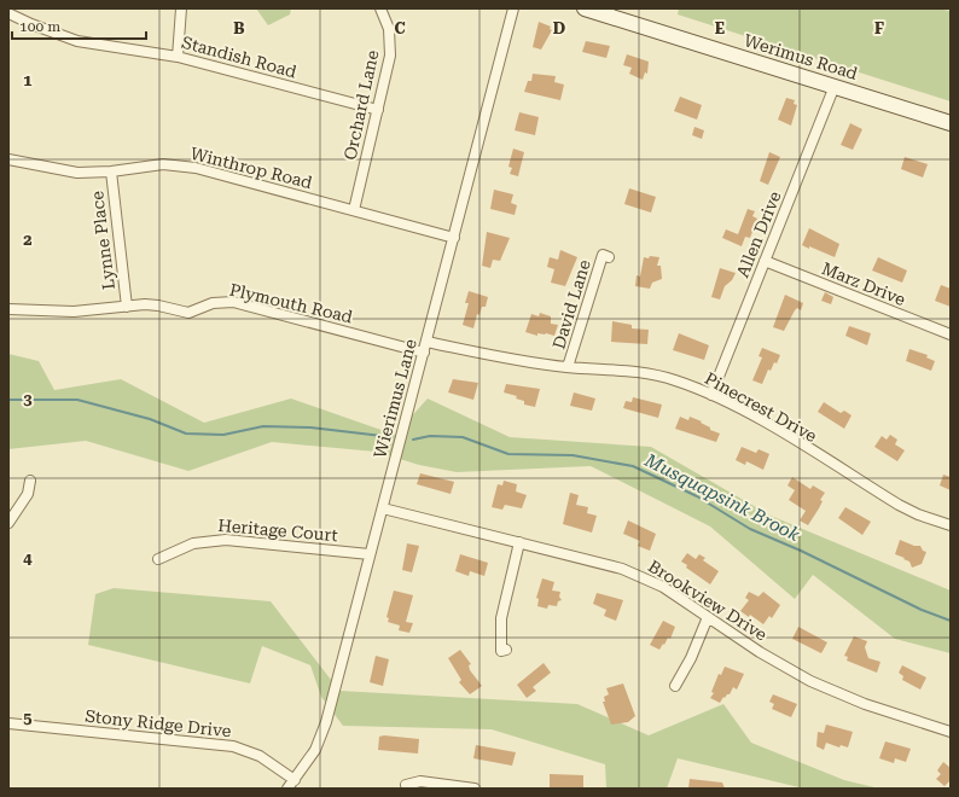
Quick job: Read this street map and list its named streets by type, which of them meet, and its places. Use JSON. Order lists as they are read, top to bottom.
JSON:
{
  "streets": {
    "main road": ["Werimus Road"],
    "street": [
      "Standish Road",
      "Orchard Lane",
      "Winthrop Road",
      "Allen Drive",
      "Lynne Place",
      "Marz Drive",
      "Plymouth Road",
      "David Lane",
      "Wierimus Lane",
      "Pinecrest Drive",
      "Heritage Court",
      "Brookview Drive",
      "Stony Ridge Drive"
    ]
  },
  "crossings": [
    ["Standish Road", "Orchard Lane"],
    ["Werimus Road", "Allen Drive"],
    ["Orchard Lane", "Winthrop Road"],
    ["Winthrop Road", "Lynne Place"],
    ["Winthrop Road", "Wierimus Lane"],
    ["Allen Drive", "Marz Drive"],
    ["Allen Drive", "Pinecrest Drive"],
    ["Lynne Place", "Plymouth Road"],
    ["Plymouth Road", "Wierimus Lane"],
    ["David Lane", "Pinecrest Drive"],
    ["Wierimus Lane", "Pinecrest Drive"],
    ["Wierimus Lane", "Heritage Court"],
    ["Wierimus Lane", "Brookview Drive"],
    ["Wierimus Lane", "Stony Ridge Drive"]
  ],
  "water": ["Musquapsink Brook"],
  "scale_bar": "100 m",
  "grid": {
    "columns": [
      "B",
      "C",
      "D",
      "E",
      "F"
    ],
    "rows": [
      "1",
      "2",
      "3",
      "4",
      "5"
    ]
  }
}
